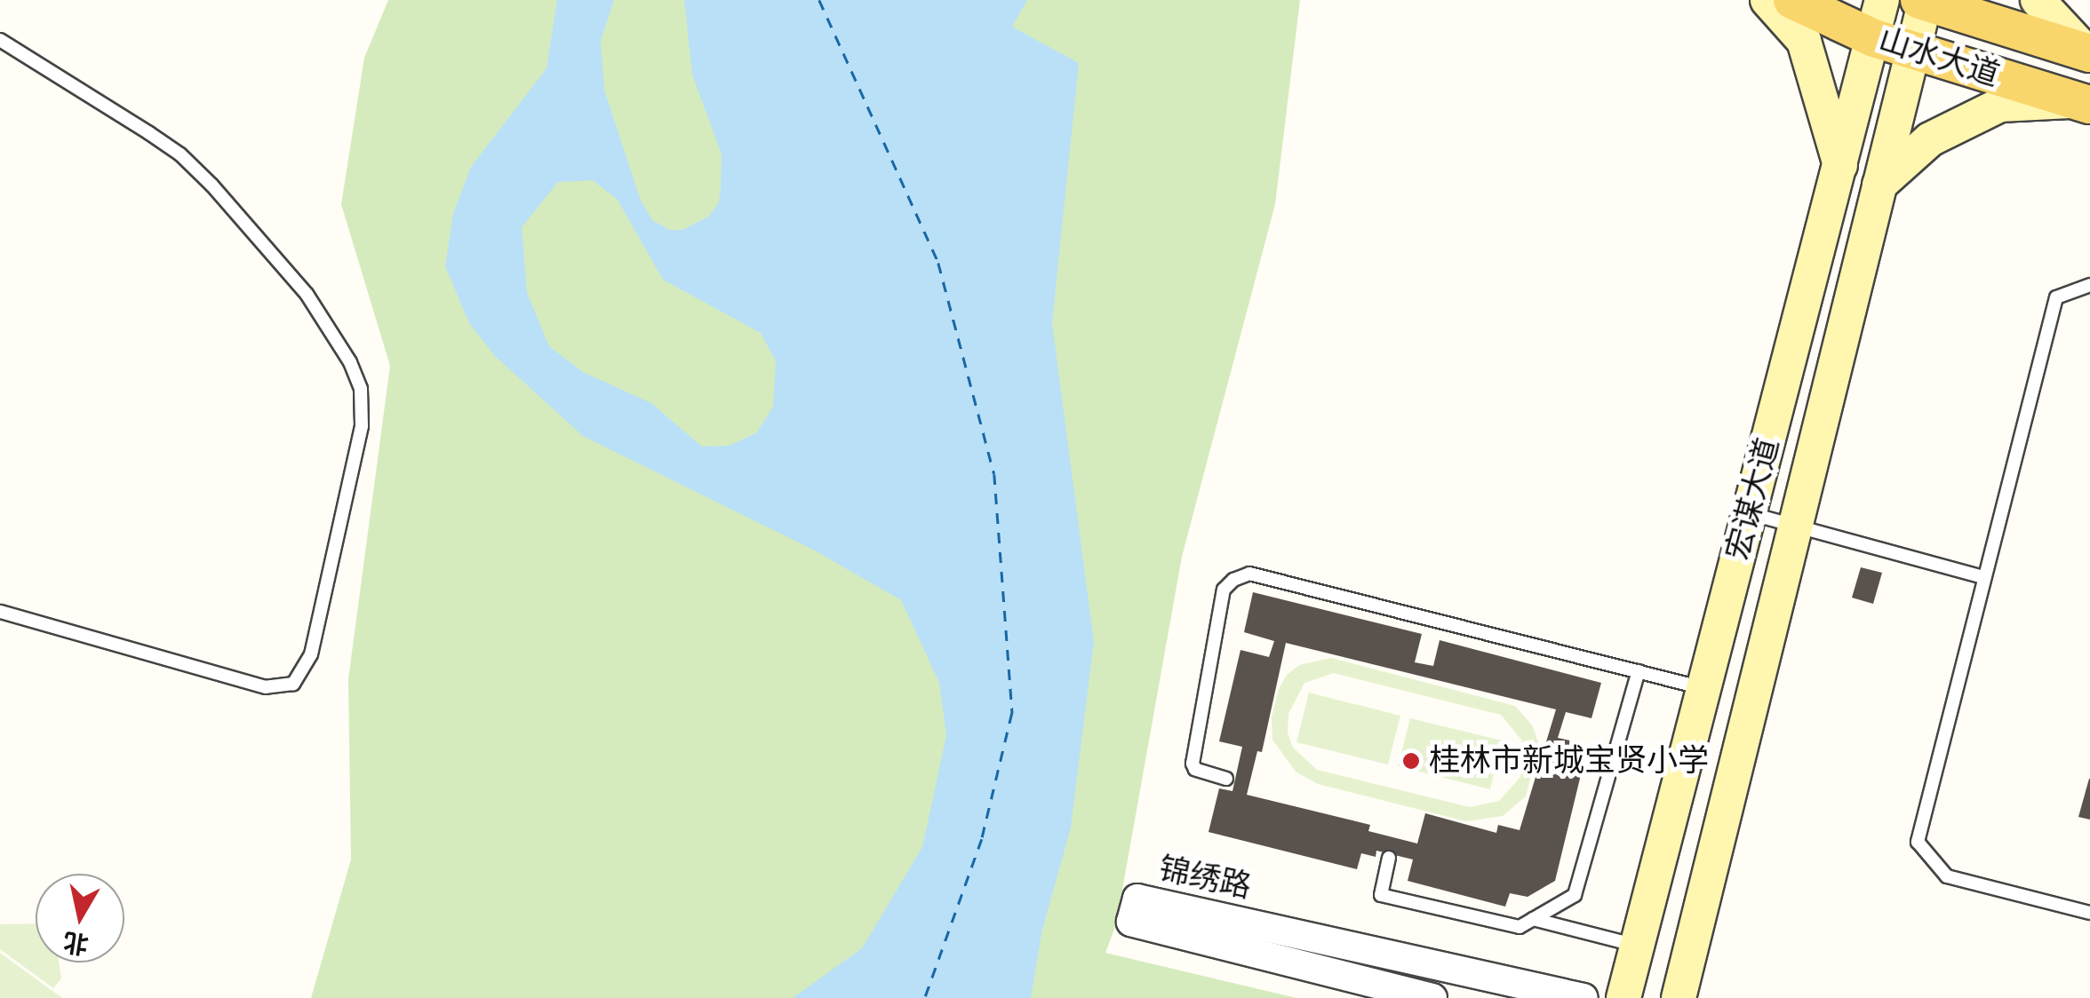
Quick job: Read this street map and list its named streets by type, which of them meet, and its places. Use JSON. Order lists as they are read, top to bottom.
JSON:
{
  "streets": {
    "main road": ["山水大道", "宏谋大道"],
    "street": ["锦绣路"]
  },
  "crossings": [
    ["山水大道", "宏谋大道"]
  ],
  "places": ["桂林市新城宝贤小学"],
  "north": "bottom"
}
